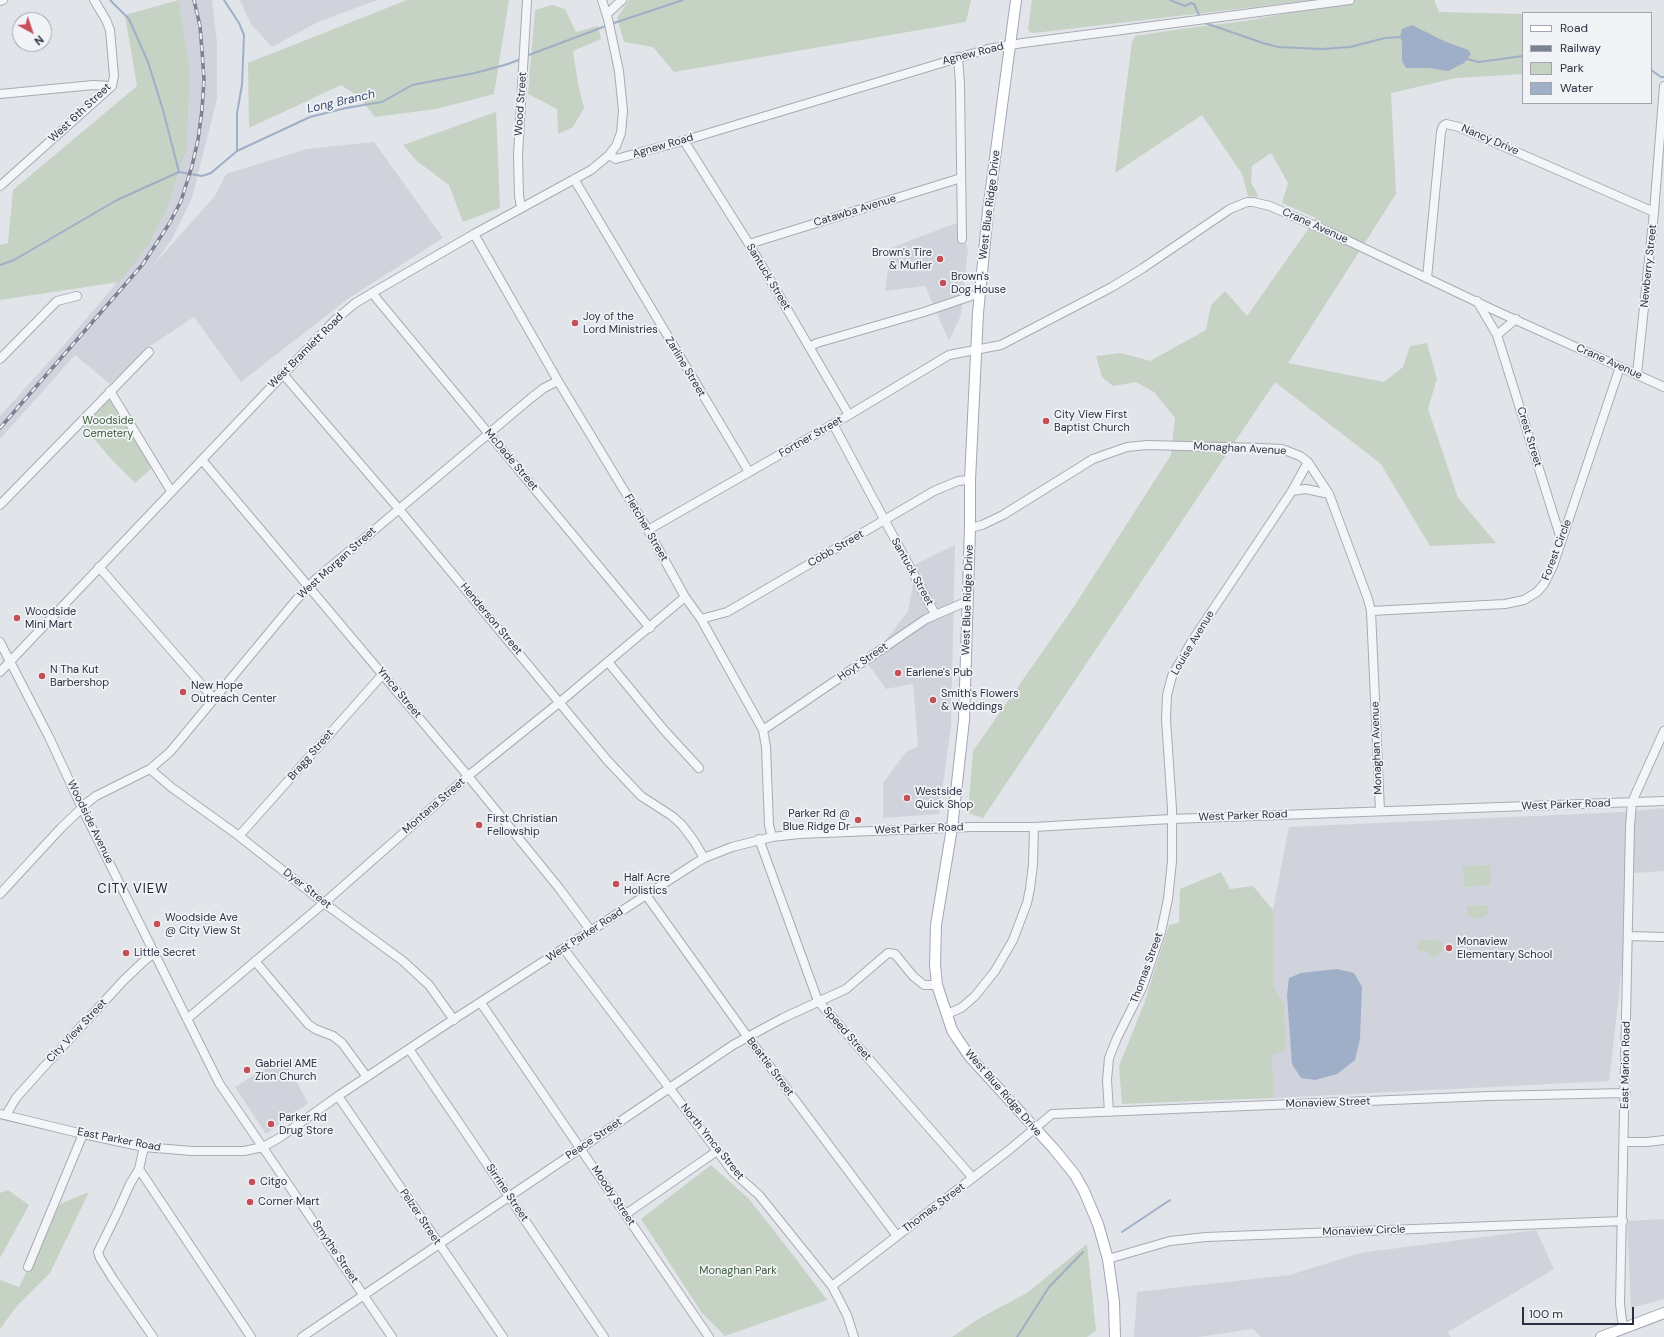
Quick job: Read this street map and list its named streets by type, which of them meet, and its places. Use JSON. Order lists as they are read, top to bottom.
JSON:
{
  "streets": {
    "main road": ["West Blue Ridge Drive"],
    "street": [
      "Agnew Road",
      "Wood Street",
      "West 6th Street",
      "Nancy Drive",
      "Catawba Avenue",
      "Crane Avenue",
      "Newberry Street",
      "Santuck Street",
      "West Bramlett Road",
      "Zarline Street",
      "Fortner Street",
      "Crest Street",
      "Monaghan Avenue",
      "McDade Street",
      "Fletcher Street",
      "Cobb Street",
      "Forest Circle",
      "West Morgan Street",
      "Henderson Street",
      "Louise Avenue",
      "Hoyt Street",
      "Ymca Street",
      "Bragg Street",
      "West Parker Road",
      "Montana Street",
      "Woodside Avenue",
      "Dyer Street",
      "Thomas Street",
      "City View Street",
      "Speed Street",
      "East Marion Road",
      "Beattie Street",
      "Monaview Street",
      "Peace Street",
      "East Parker Road",
      "North Ymca Street",
      "Sirrine Street",
      "Moody Street",
      "Pelzer Street",
      "Monaview Circle",
      "Smythe Street"
    ]
  },
  "crossings": [
    ["Agnew Road", "West Blue Ridge Drive"],
    ["Agnew Road", "Santuck Street"],
    ["Agnew Road", "West Bramlett Road"],
    ["Wood Street", "West Bramlett Road"],
    ["Nancy Drive", "Crane Avenue"],
    ["Nancy Drive", "Newberry Street"],
    ["West Blue Ridge Drive", "Crane Avenue"],
    ["West Blue Ridge Drive", "Fortner Street"],
    ["West Blue Ridge Drive", "Monaghan Avenue"],
    ["West Blue Ridge Drive", "Cobb Street"],
    ["West Blue Ridge Drive", "Hoyt Street"],
    ["West Blue Ridge Drive", "West Parker Road"],
    ["West Blue Ridge Drive", "Thomas Street"],
    ["West Blue Ridge Drive", "Monaview Street"],
    ["West Blue Ridge Drive", "Peace Street"],
    ["West Blue Ridge Drive", "Monaview Circle"],
    ["Catawba Avenue", "Santuck Street"],
    ["Crane Avenue", "Newberry Street"],
    ["Crane Avenue", "Fortner Street"],
    ["Crane Avenue", "Crest Street"],
    ["Crane Avenue", "Forest Circle"],
    ["Santuck Street", "Fortner Street"],
    ["Santuck Street", "Cobb Street"],
    ["Santuck Street", "Hoyt Street"],
    ["West Bramlett Road", "Zarline Street"],
    ["West Bramlett Road", "McDade Street"],
    ["West Bramlett Road", "Fletcher Street"],
    ["West Bramlett Road", "Henderson Street"],
    ["West Bramlett Road", "Ymca Street"],
    ["West Bramlett Road", "Woodside Avenue"],
    ["Zarline Street", "Fortner Street"],
    ["Fortner Street", "Fletcher Street"],
    ["Crest Street", "Forest Circle"],
    ["Monaghan Avenue", "Forest Circle"],
    ["Monaghan Avenue", "Louise Avenue"],
    ["Monaghan Avenue", "West Parker Road"],
    ["McDade Street", "West Morgan Street"],
    ["McDade Street", "Montana Street"],
    ["Fletcher Street", "Cobb Street"],
    ["Fletcher Street", "West Morgan Street"],
    ["Fletcher Street", "Hoyt Street"],
    ["Fletcher Street", "West Parker Road"],
    ["Fletcher Street", "Montana Street"],
    ["West Morgan Street", "Henderson Street"],
    ["West Morgan Street", "Ymca Street"],
    ["West Morgan Street", "Woodside Avenue"],
    ["West Morgan Street", "Dyer Street"],
    ["Henderson Street", "West Parker Road"],
    ["Henderson Street", "Montana Street"],
    ["Louise Avenue", "West Parker Road"],
    ["Louise Avenue", "Thomas Street"],
    ["Ymca Street", "Bragg Street"],
    ["Ymca Street", "West Parker Road"],
    ["Ymca Street", "Montana Street"],
    ["Bragg Street", "Dyer Street"],
    ["West Parker Road", "Woodside Avenue"],
    ["West Parker Road", "Dyer Street"],
    ["West Parker Road", "Thomas Street"],
    ["West Parker Road", "Speed Street"],
    ["West Parker Road", "East Marion Road"],
    ["West Parker Road", "Beattie Street"],
    ["West Parker Road", "East Parker Road"],
    ["West Parker Road", "North Ymca Street"],
    ["West Parker Road", "Sirrine Street"],
    ["West Parker Road", "Moody Street"],
    ["West Parker Road", "Pelzer Street"],
    ["West Parker Road", "Smythe Street"],
    ["Montana Street", "Woodside Avenue"],
    ["Montana Street", "Dyer Street"],
    ["Woodside Avenue", "City View Street"],
    ["Woodside Avenue", "East Parker Road"],
    ["Woodside Avenue", "Smythe Street"],
    ["Thomas Street", "Speed Street"],
    ["Thomas Street", "Beattie Street"],
    ["Thomas Street", "Monaview Street"],
    ["Thomas Street", "North Ymca Street"],
    ["City View Street", "East Parker Road"],
    ["Speed Street", "Peace Street"],
    ["East Marion Road", "Monaview Street"],
    ["East Marion Road", "Monaview Circle"],
    ["Beattie Street", "Peace Street"],
    ["Peace Street", "North Ymca Street"],
    ["Peace Street", "Sirrine Street"],
    ["Peace Street", "Moody Street"],
    ["Peace Street", "Pelzer Street"],
    ["Peace Street", "Smythe Street"],
    ["East Parker Road", "Smythe Street"]
  ],
  "districts": ["CITY VIEW"],
  "water": ["Long Branch"],
  "parks": ["Woodside Cemetery", "Monaghan Park"],
  "places": [
    "Brown's Tire & Mufler",
    "Brown's Dog House",
    "Joy of the Lord Ministries",
    "City View First Baptist Church",
    "Woodside Mini Mart",
    "Earlene's Pub",
    "N Tha Kut Barbershop",
    "New Hope Outreach Center",
    "Smith's Flowers & Weddings",
    "Westside Quick Shop",
    "Parker Rd @ Blue Ridge Dr",
    "First Christian Fellowship",
    "Half Acre Holistics",
    "Woodside Ave @ City View St",
    "Monaview Elementary School",
    "Little Secret",
    "Gabriel AME Zion Church",
    "Parker Rd Drug Store",
    "Citgo",
    "Corner Mart"
  ],
  "legend": [
    "Road",
    "Railway",
    "Park",
    "Water"
  ],
  "scale_bar": "100 m",
  "north": "bottom right"
}
